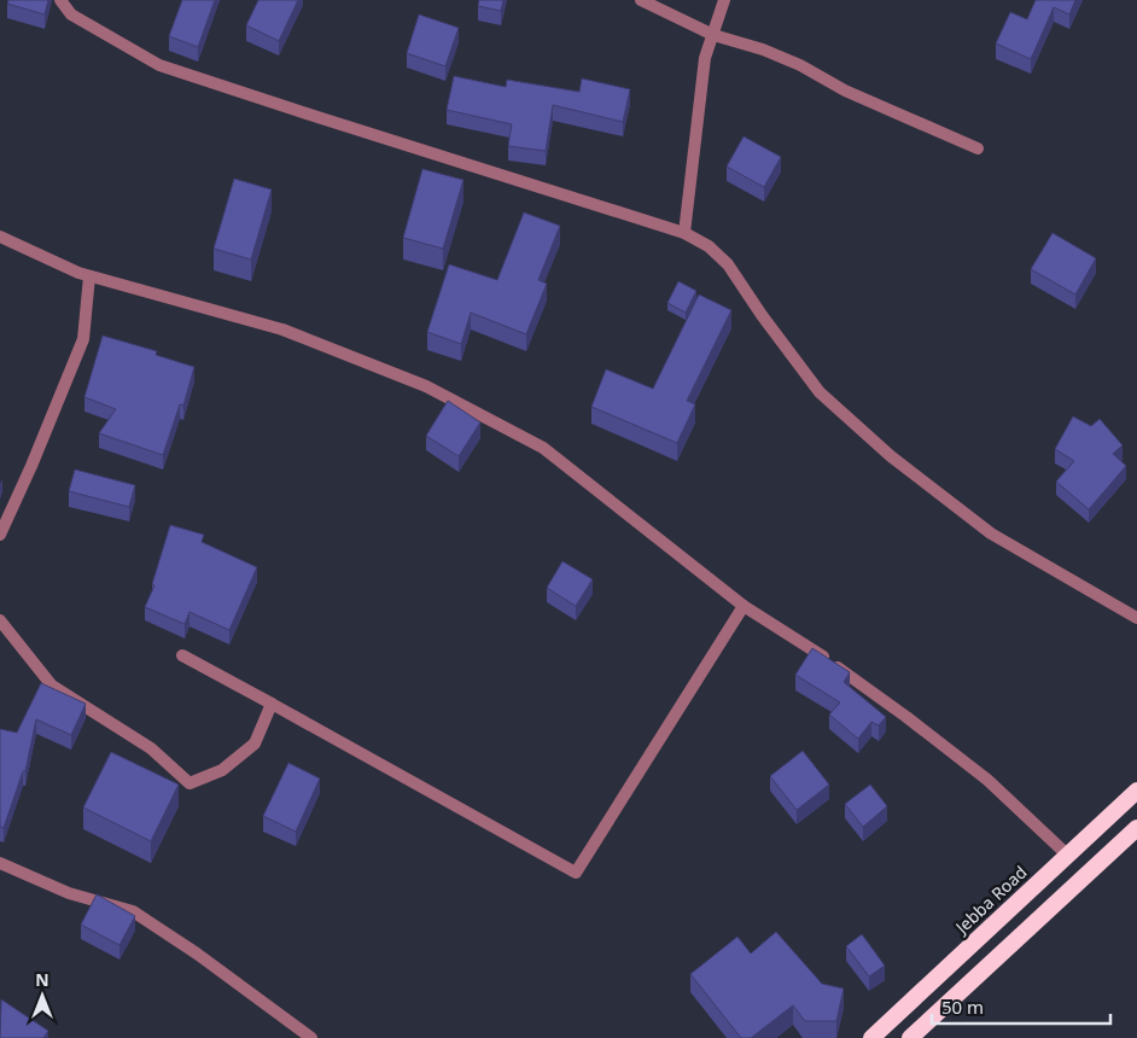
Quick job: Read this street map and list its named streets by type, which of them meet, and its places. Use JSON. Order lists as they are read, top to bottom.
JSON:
{
  "streets": {
    "highway": ["Jebba Road"]
  },
  "scale_bar": "50 m",
  "north": "top"
}
